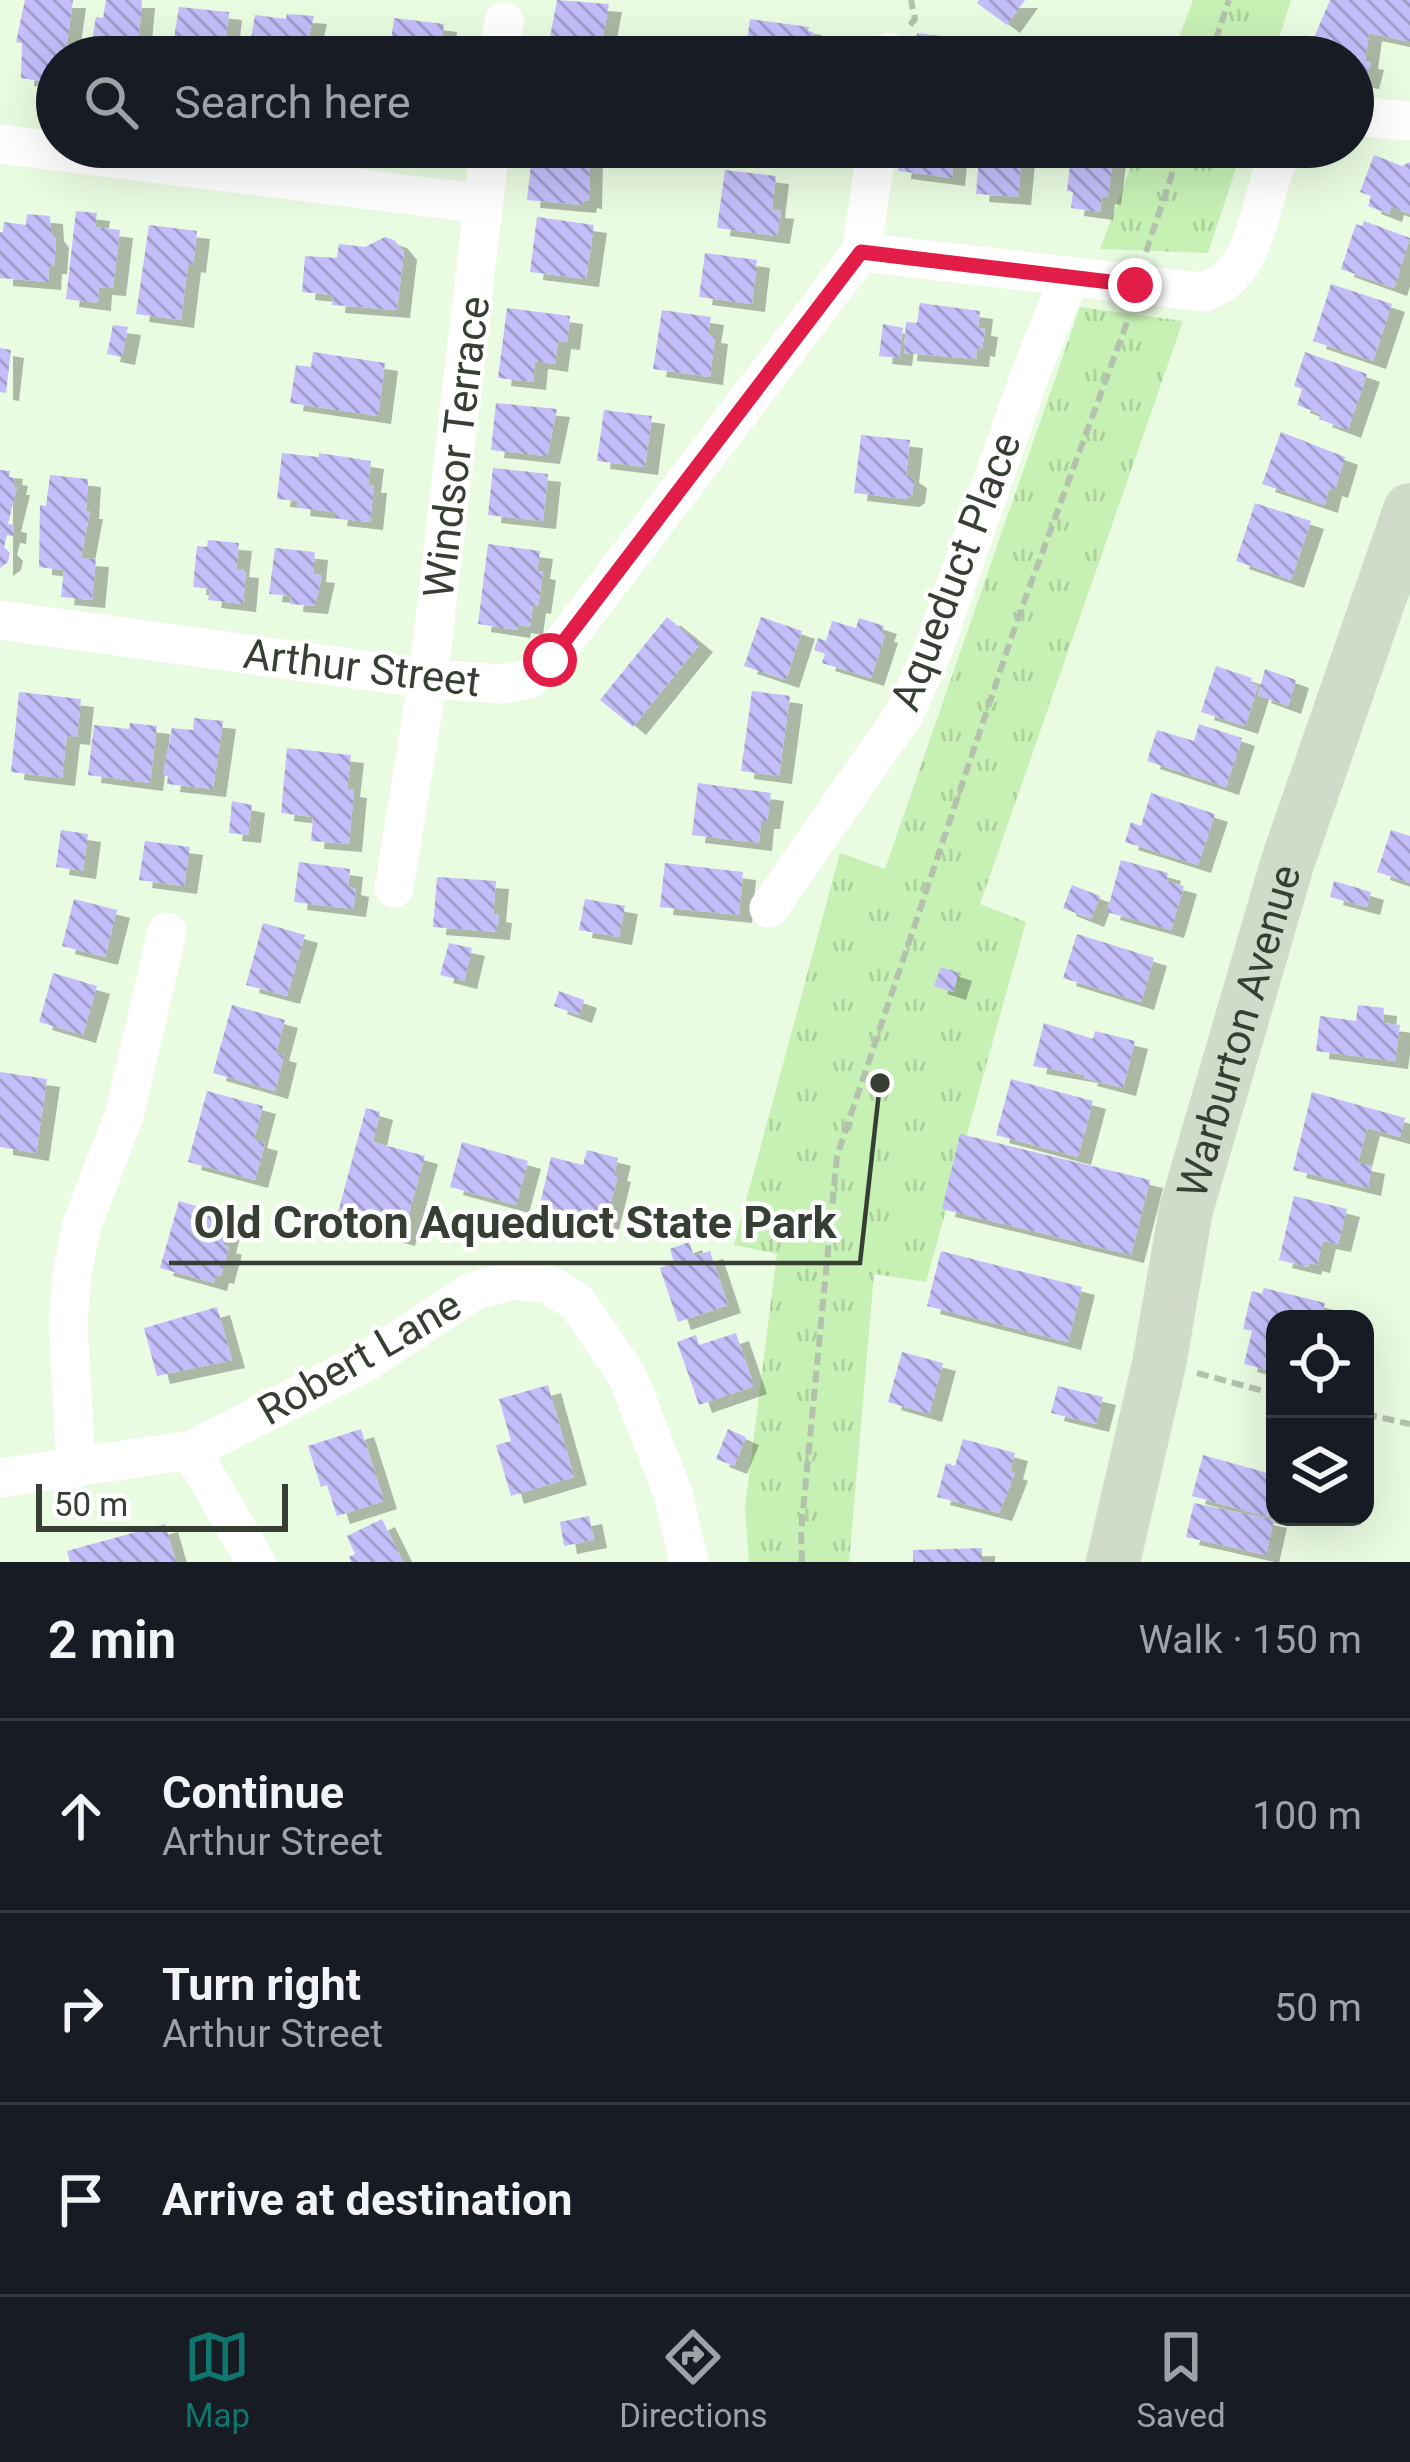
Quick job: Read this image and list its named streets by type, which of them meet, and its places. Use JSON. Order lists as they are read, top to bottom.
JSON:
{
  "streets": {
    "street": [
      "Windsor Terrace",
      "Aqueduct Place",
      "Arthur Street",
      "Warburton Avenue",
      "Robert Lane"
    ]
  },
  "crossings": [
    ["Windsor Terrace", "Arthur Street"]
  ],
  "places": ["Old Croton Aqueduct State Park"],
  "scale_bar": "50 m",
  "page": {
    "search": "Search here",
    "scale": "50 m",
    "heading": ["2 min", "Walk · 150 m"],
    "list": [
      ["Continue", "Arthur Street", "100 m"],
      ["Turn right", "Arthur Street", "50 m"],
      "Arrive at destination"
    ],
    "nav": ["Map", "Directions", "Saved"]
  }
}
